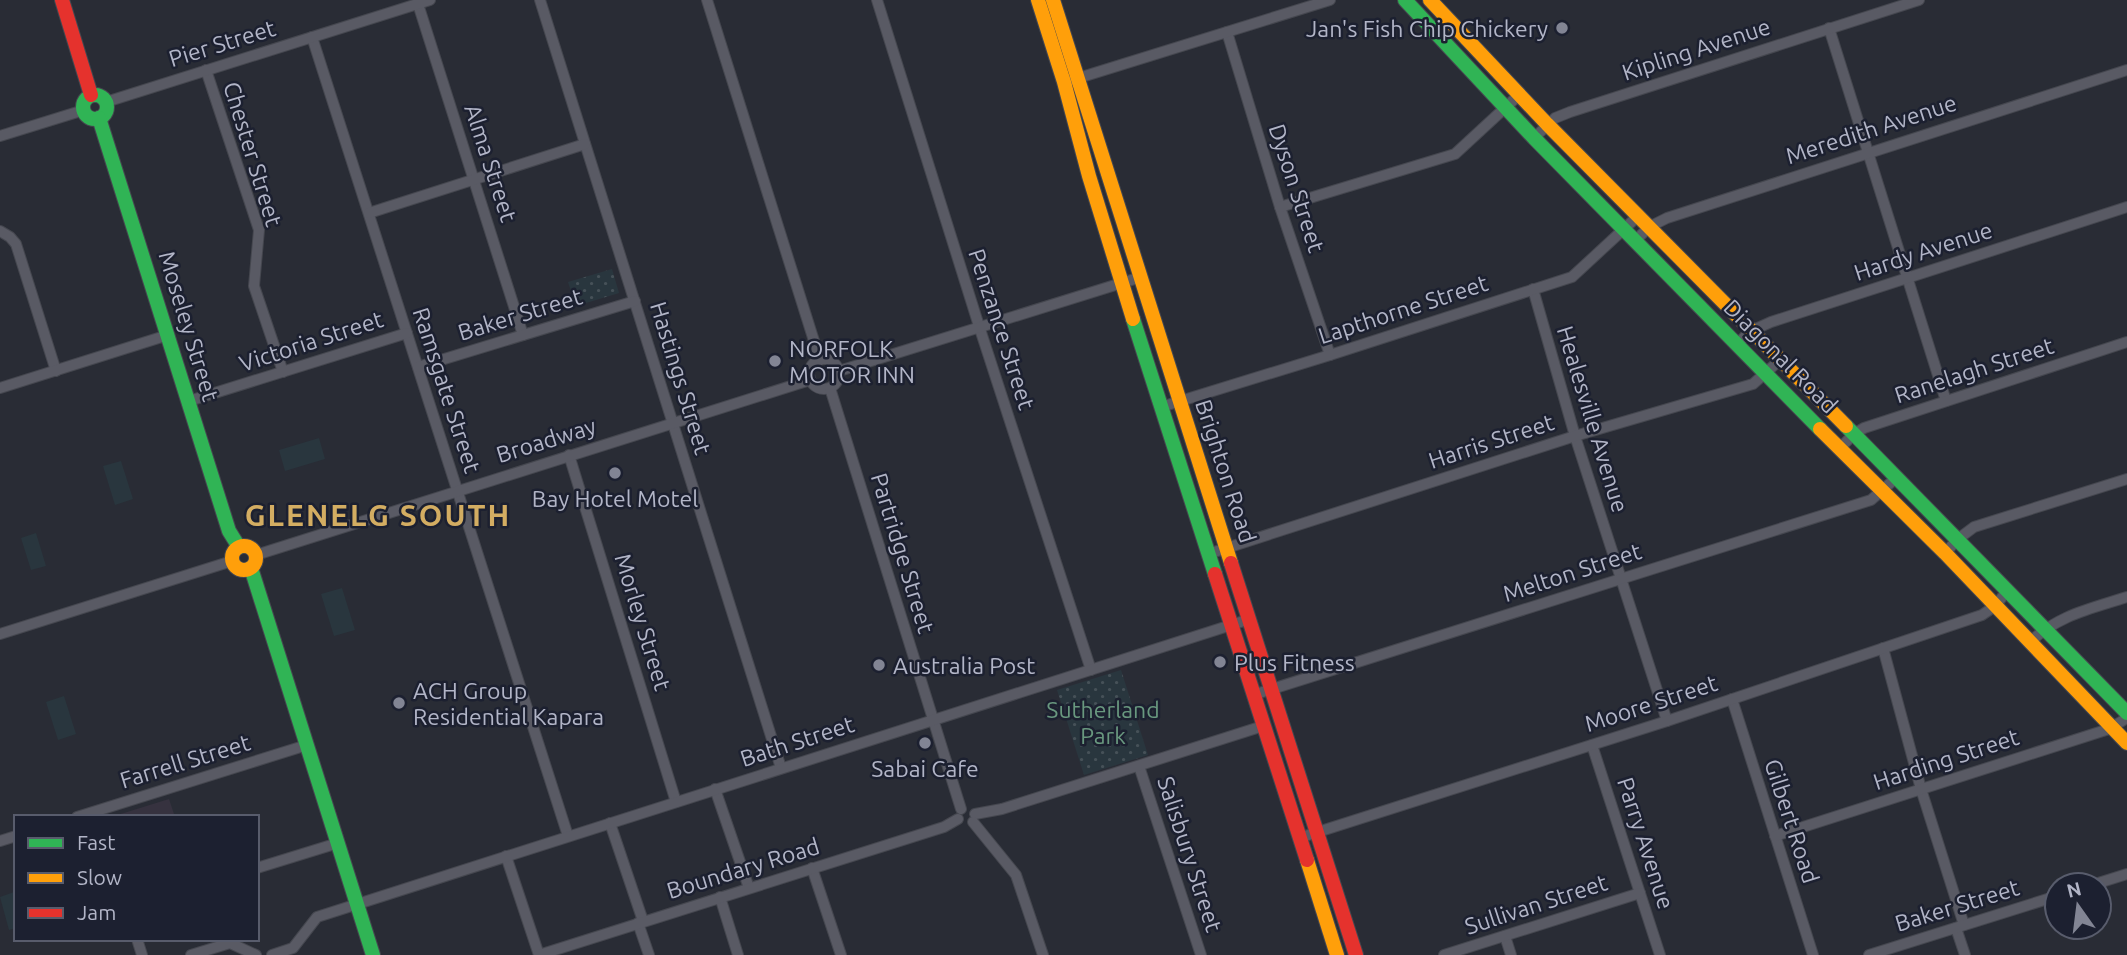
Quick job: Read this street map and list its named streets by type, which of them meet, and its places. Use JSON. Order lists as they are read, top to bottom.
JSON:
{
  "streets": {
    "main road": ["Moseley Street", "Diagonal Road", "Brighton Road"],
    "street": [
      "Pier Street",
      "Kipling Avenue",
      "Meredith Avenue",
      "Chester Street",
      "Alma Street",
      "Dyson Street",
      "Hardy Avenue",
      "Lapthorne Street",
      "Baker Street",
      "Penzance Street",
      "Victoria Street",
      "Ranelagh Street",
      "Hastings Street",
      "Ramsgate Street",
      "Healesville Avenue",
      "Broadway",
      "Harris Street",
      "Partridge Street",
      "Melton Street",
      "Morley Street",
      "Moore Street",
      "Bath Street",
      "Harding Street",
      "Farrell Street",
      "Gilbert Road",
      "Parry Avenue",
      "Salisbury Street",
      "Boundary Road",
      "Sullivan Street"
    ]
  },
  "crossings": [
    ["Pier Street", "Chester Street"],
    ["Pier Street", "Alma Street"],
    ["Pier Street", "Moseley Street"],
    ["Pier Street", "Ramsgate Street"],
    ["Kipling Avenue", "Diagonal Road"],
    ["Meredith Avenue", "Diagonal Road"],
    ["Chester Street", "Victoria Street"],
    ["Alma Street", "Baker Street"],
    ["Dyson Street", "Lapthorne Street"],
    ["Hardy Avenue", "Diagonal Road"],
    ["Lapthorne Street", "Diagonal Road"],
    ["Lapthorne Street", "Healesville Avenue"],
    ["Lapthorne Street", "Brighton Road"],
    ["Baker Street", "Hastings Street"],
    ["Baker Street", "Ramsgate Street"],
    ["Moseley Street", "Victoria Street"],
    ["Moseley Street", "Broadway"],
    ["Penzance Street", "Bath Street"],
    ["Victoria Street", "Ramsgate Street"],
    ["Diagonal Road", "Ranelagh Street"],
    ["Diagonal Road", "Harris Street"],
    ["Diagonal Road", "Melton Street"],
    ["Diagonal Road", "Moore Street"],
    ["Diagonal Road", "Harding Street"],
    ["Hastings Street", "Broadway"],
    ["Hastings Street", "Bath Street"],
    ["Ramsgate Street", "Broadway"],
    ["Ramsgate Street", "Bath Street"],
    ["Healesville Avenue", "Harris Street"],
    ["Healesville Avenue", "Melton Street"],
    ["Healesville Avenue", "Moore Street"],
    ["Broadway", "Partridge Street"],
    ["Broadway", "Morley Street"],
    ["Harris Street", "Brighton Road"],
    ["Brighton Road", "Melton Street"],
    ["Brighton Road", "Moore Street"],
    ["Brighton Road", "Bath Street"],
    ["Partridge Street", "Bath Street"],
    ["Partridge Street", "Boundary Road"],
    ["Morley Street", "Bath Street"],
    ["Moore Street", "Gilbert Road"],
    ["Moore Street", "Parry Avenue"],
    ["Harding Street", "Gilbert Road"],
    ["Parry Avenue", "Sullivan Street"]
  ],
  "districts": ["GLENELG SOUTH"],
  "parks": ["Sutherland Park"],
  "places": [
    "Jan's Fish Chip Chickery",
    "NORFOLK MOTOR INN",
    "Bay Hotel Motel",
    "Plus Fitness",
    "Australia Post",
    "ACH Group Residential Kapara",
    "Sabai Cafe"
  ],
  "legend": ["Fast", "Slow", "Jam"],
  "north": "top"
}
